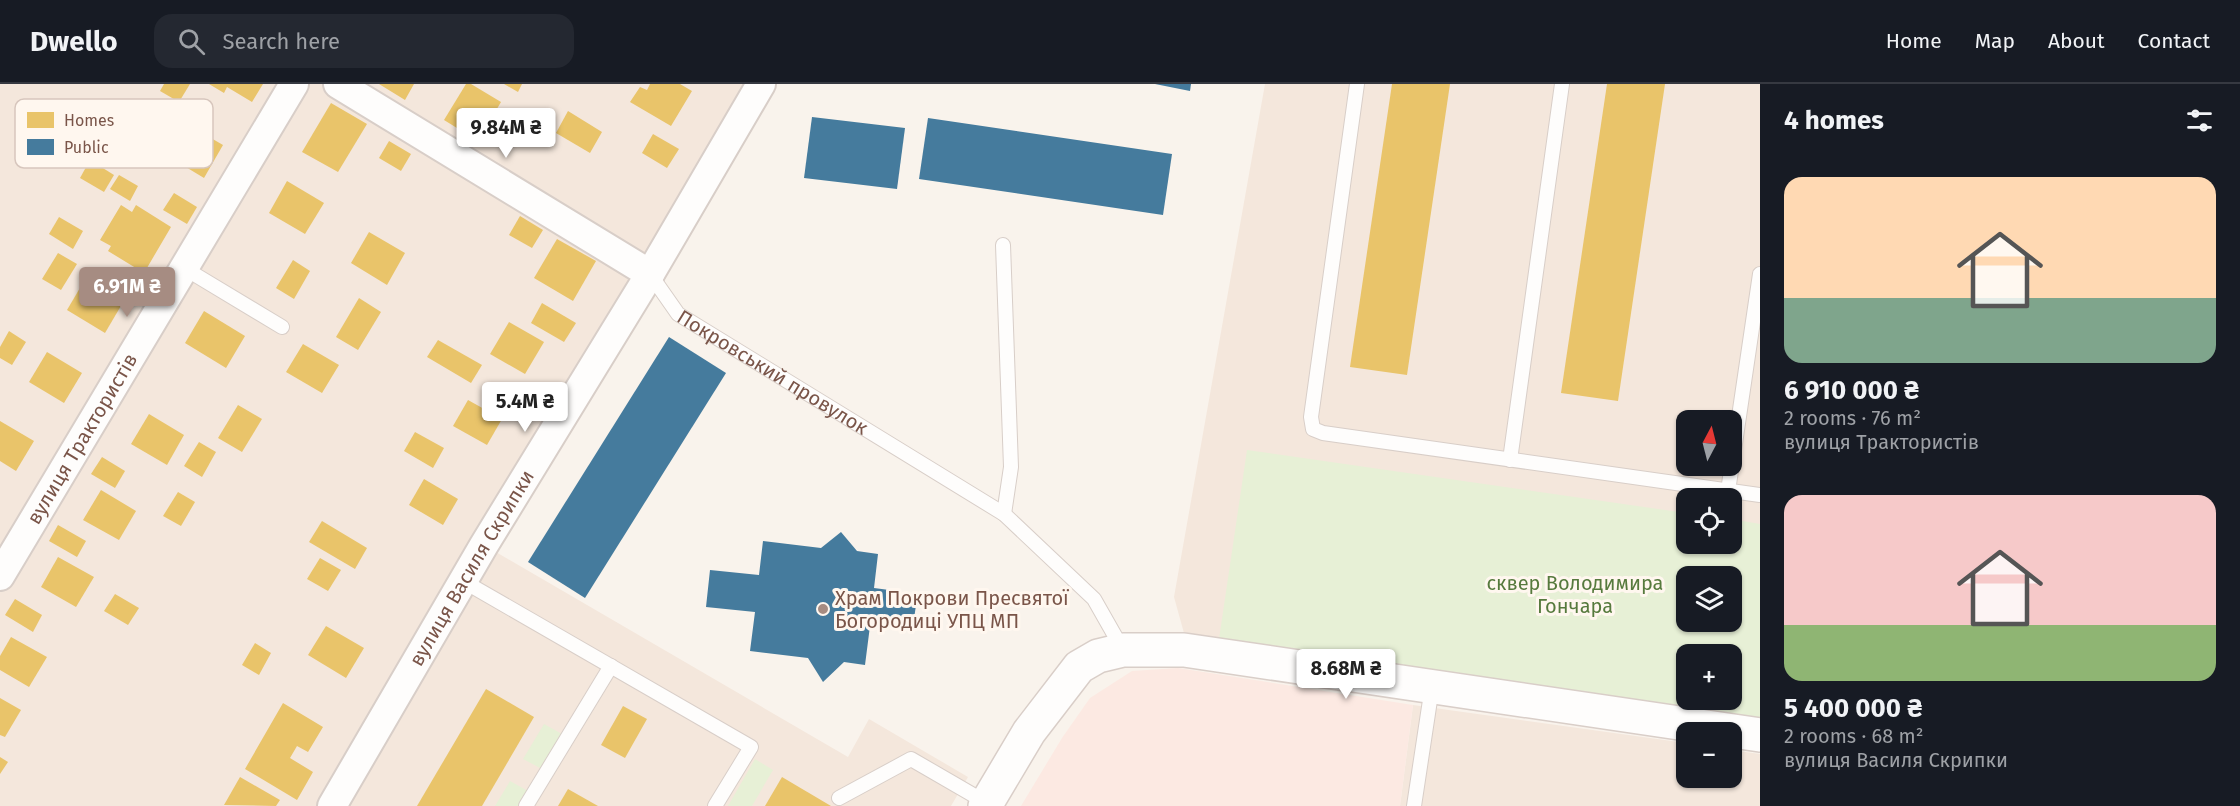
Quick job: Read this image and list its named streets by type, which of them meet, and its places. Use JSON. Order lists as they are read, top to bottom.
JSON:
{
  "streets": {
    "street": ["Покровський провулок", "вулиця Трактористів", "вулиця Василя Скрипки"]
  },
  "crossings": [
    ["Покровський провулок", "вулиця Василя Скрипки"]
  ],
  "parks": ["сквер Володимира Гончара"],
  "places": ["Храм Покрови Пресвятої Богородиці УПЦ МП"],
  "legend": ["Homes", "Public"],
  "north": "top",
  "page": {
    "header": "Dwello",
    "search": "Search here",
    "nav": [
      "Home",
      "Map",
      "About",
      "Contact"
    ],
    "heading": "4 homes",
    "price": [
      "9.84M ₴",
      "6.91M ₴",
      "5.4M ₴",
      "8.68M ₴"
    ],
    "list": [
      {
        "name": "6 910 000 ₴",
        "note": "2 rooms · 76 m² · вулиця Трактористів"
      },
      {
        "name": "5 400 000 ₴",
        "note": "2 rooms · 68 m² · вулиця Василя Скрипки"
      }
    ],
    "map_buttons": ["+", "−"]
  }
}
